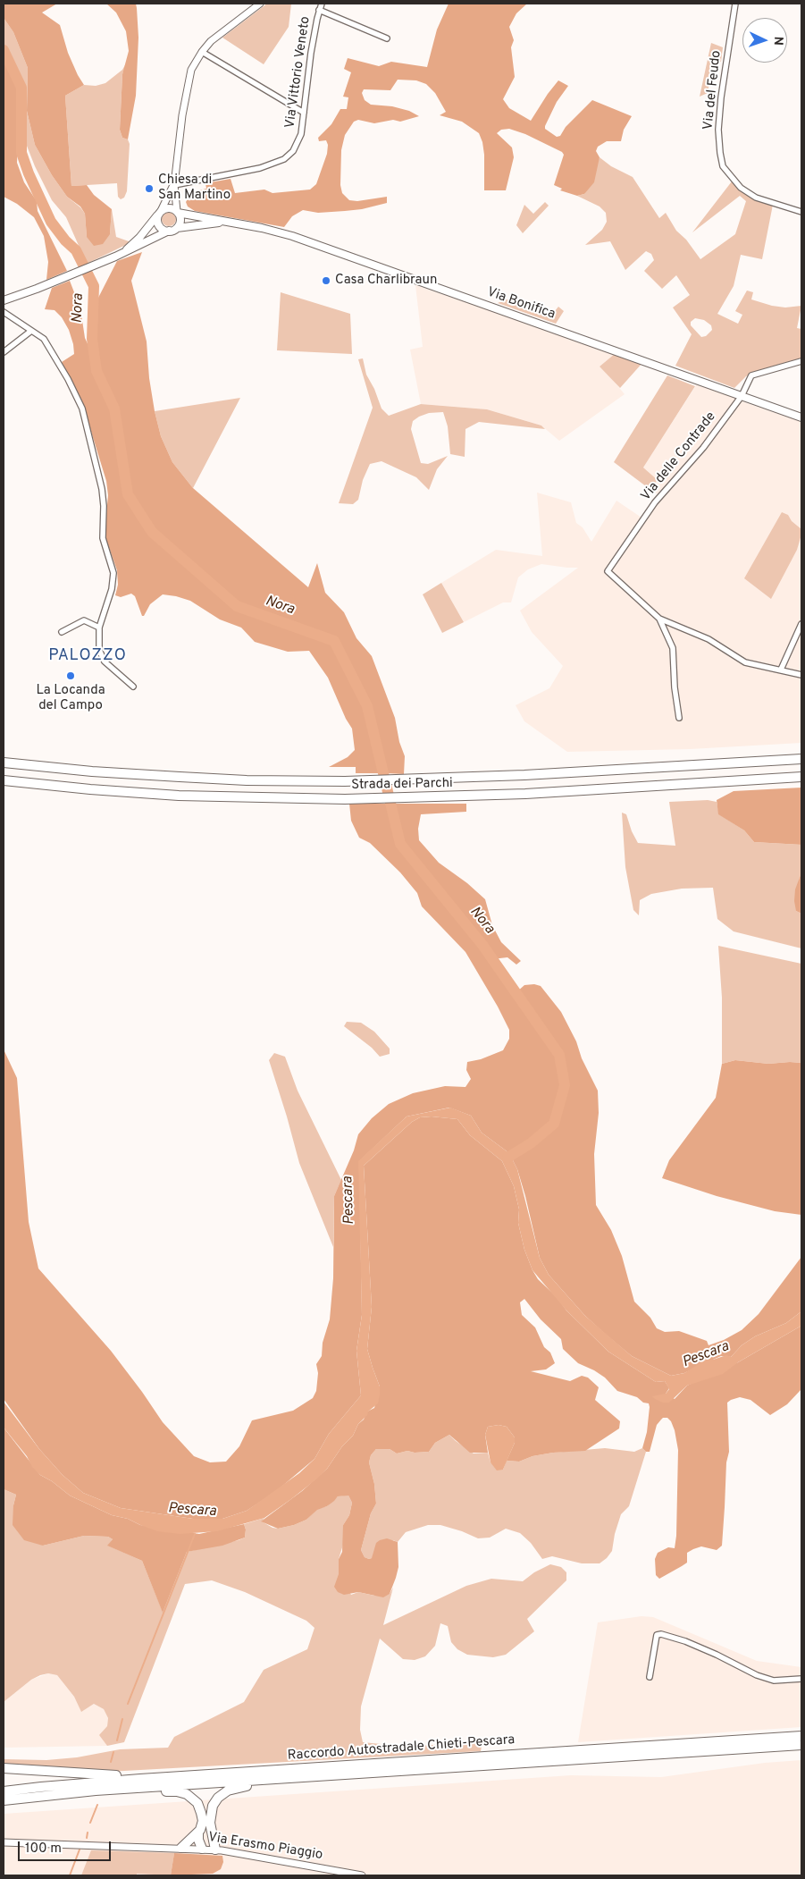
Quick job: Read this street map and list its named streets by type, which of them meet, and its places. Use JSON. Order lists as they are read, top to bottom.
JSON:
{
  "streets": {
    "highway": ["Strada dei Parchi", "Raccordo Autostradale Chieti-Pescara"],
    "main road": ["Via Bonifica"],
    "street": [
      "Via Vittorio Veneto",
      "Via del Feudo",
      "Via delle Contrade",
      "Via Erasmo Piaggio"
    ]
  },
  "crossings": [
    ["Via Bonifica", "Via delle Contrade"]
  ],
  "districts": ["PALOZZO"],
  "water": ["Nora", "Pescara"],
  "places": ["Chiesa di San Martino", "Casa Charlibraun", "La Locanda del Campo"],
  "scale_bar": "100 m",
  "north": "right"
}
